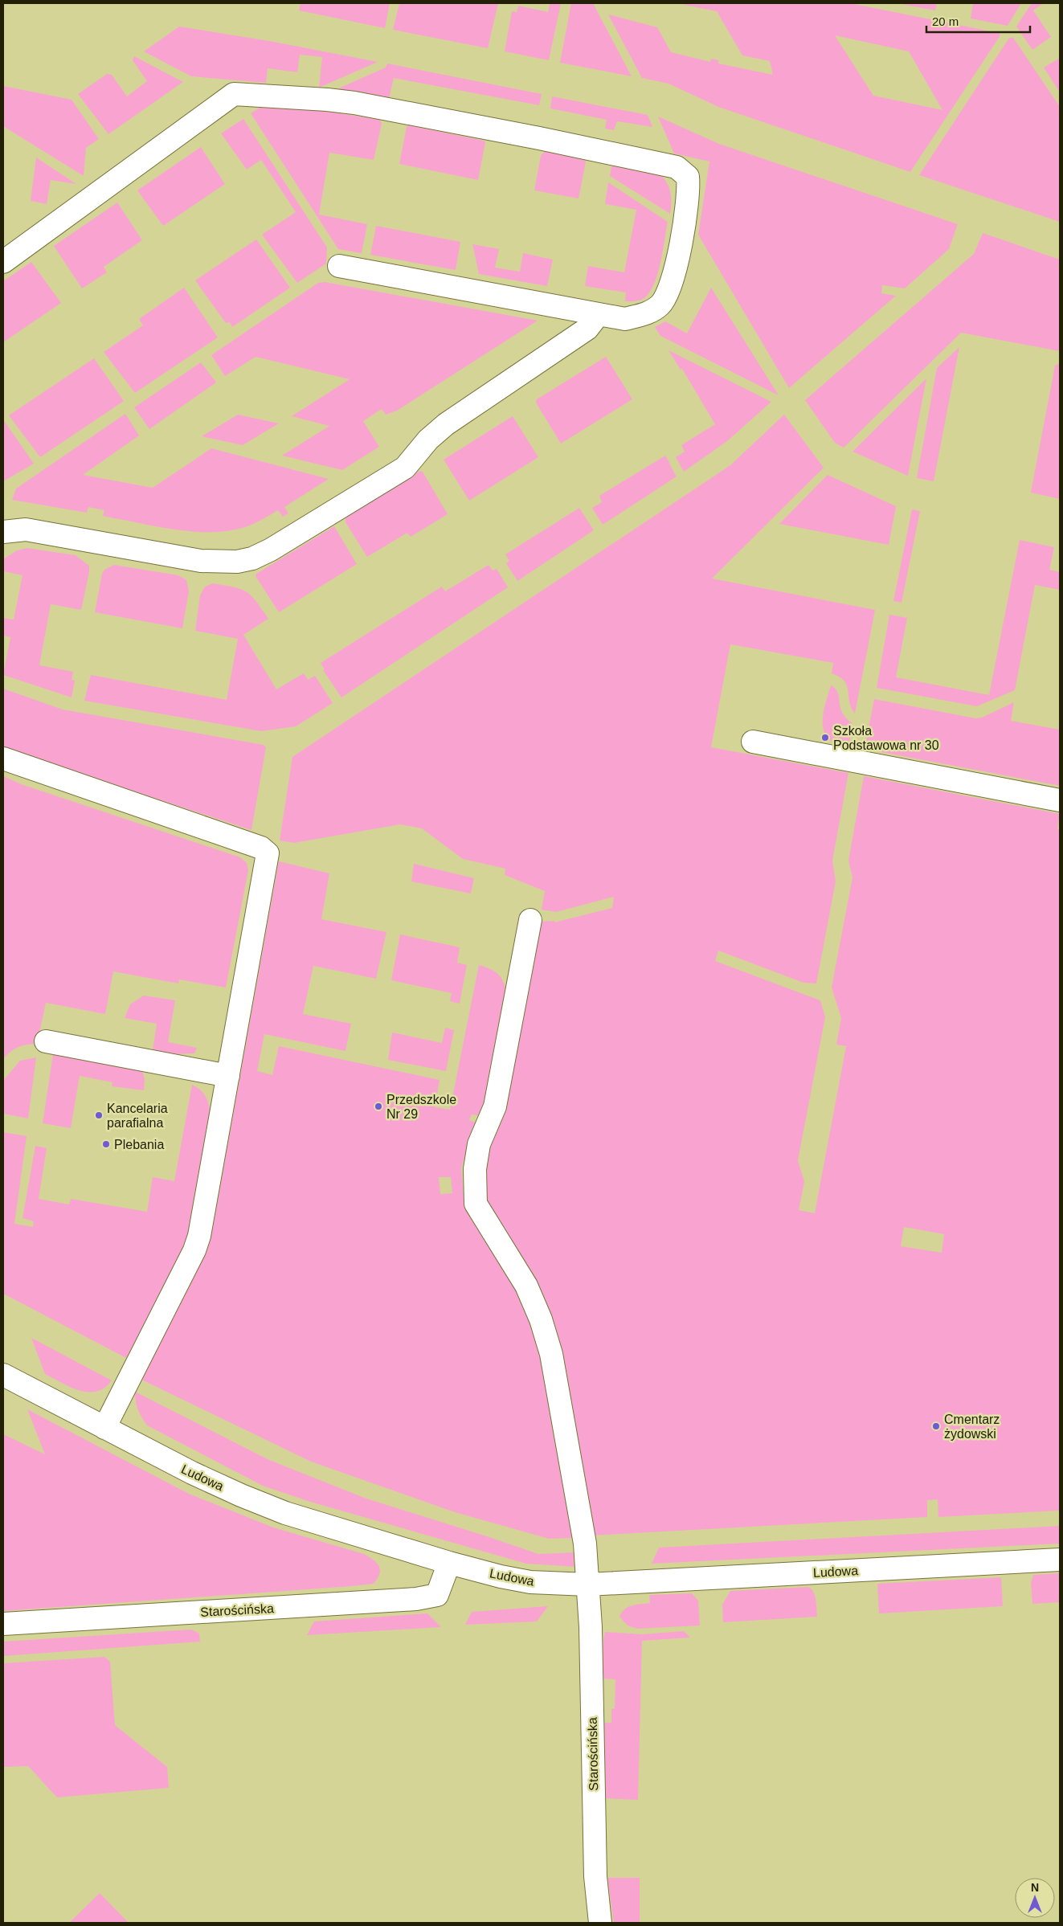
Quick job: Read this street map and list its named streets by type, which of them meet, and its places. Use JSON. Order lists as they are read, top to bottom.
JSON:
{
  "streets": {
    "street": ["Ludowa", "Starościńska"]
  },
  "crossings": [
    ["Ludowa", "Starościńska"]
  ],
  "places": [
    "Szkoła Podstawowa nr 30",
    "Przedszkole Nr 29",
    "Kancelaria parafialna",
    "Plebania",
    "Cmentarz żydowski"
  ],
  "scale_bar": "20 m",
  "north": "top"
}
